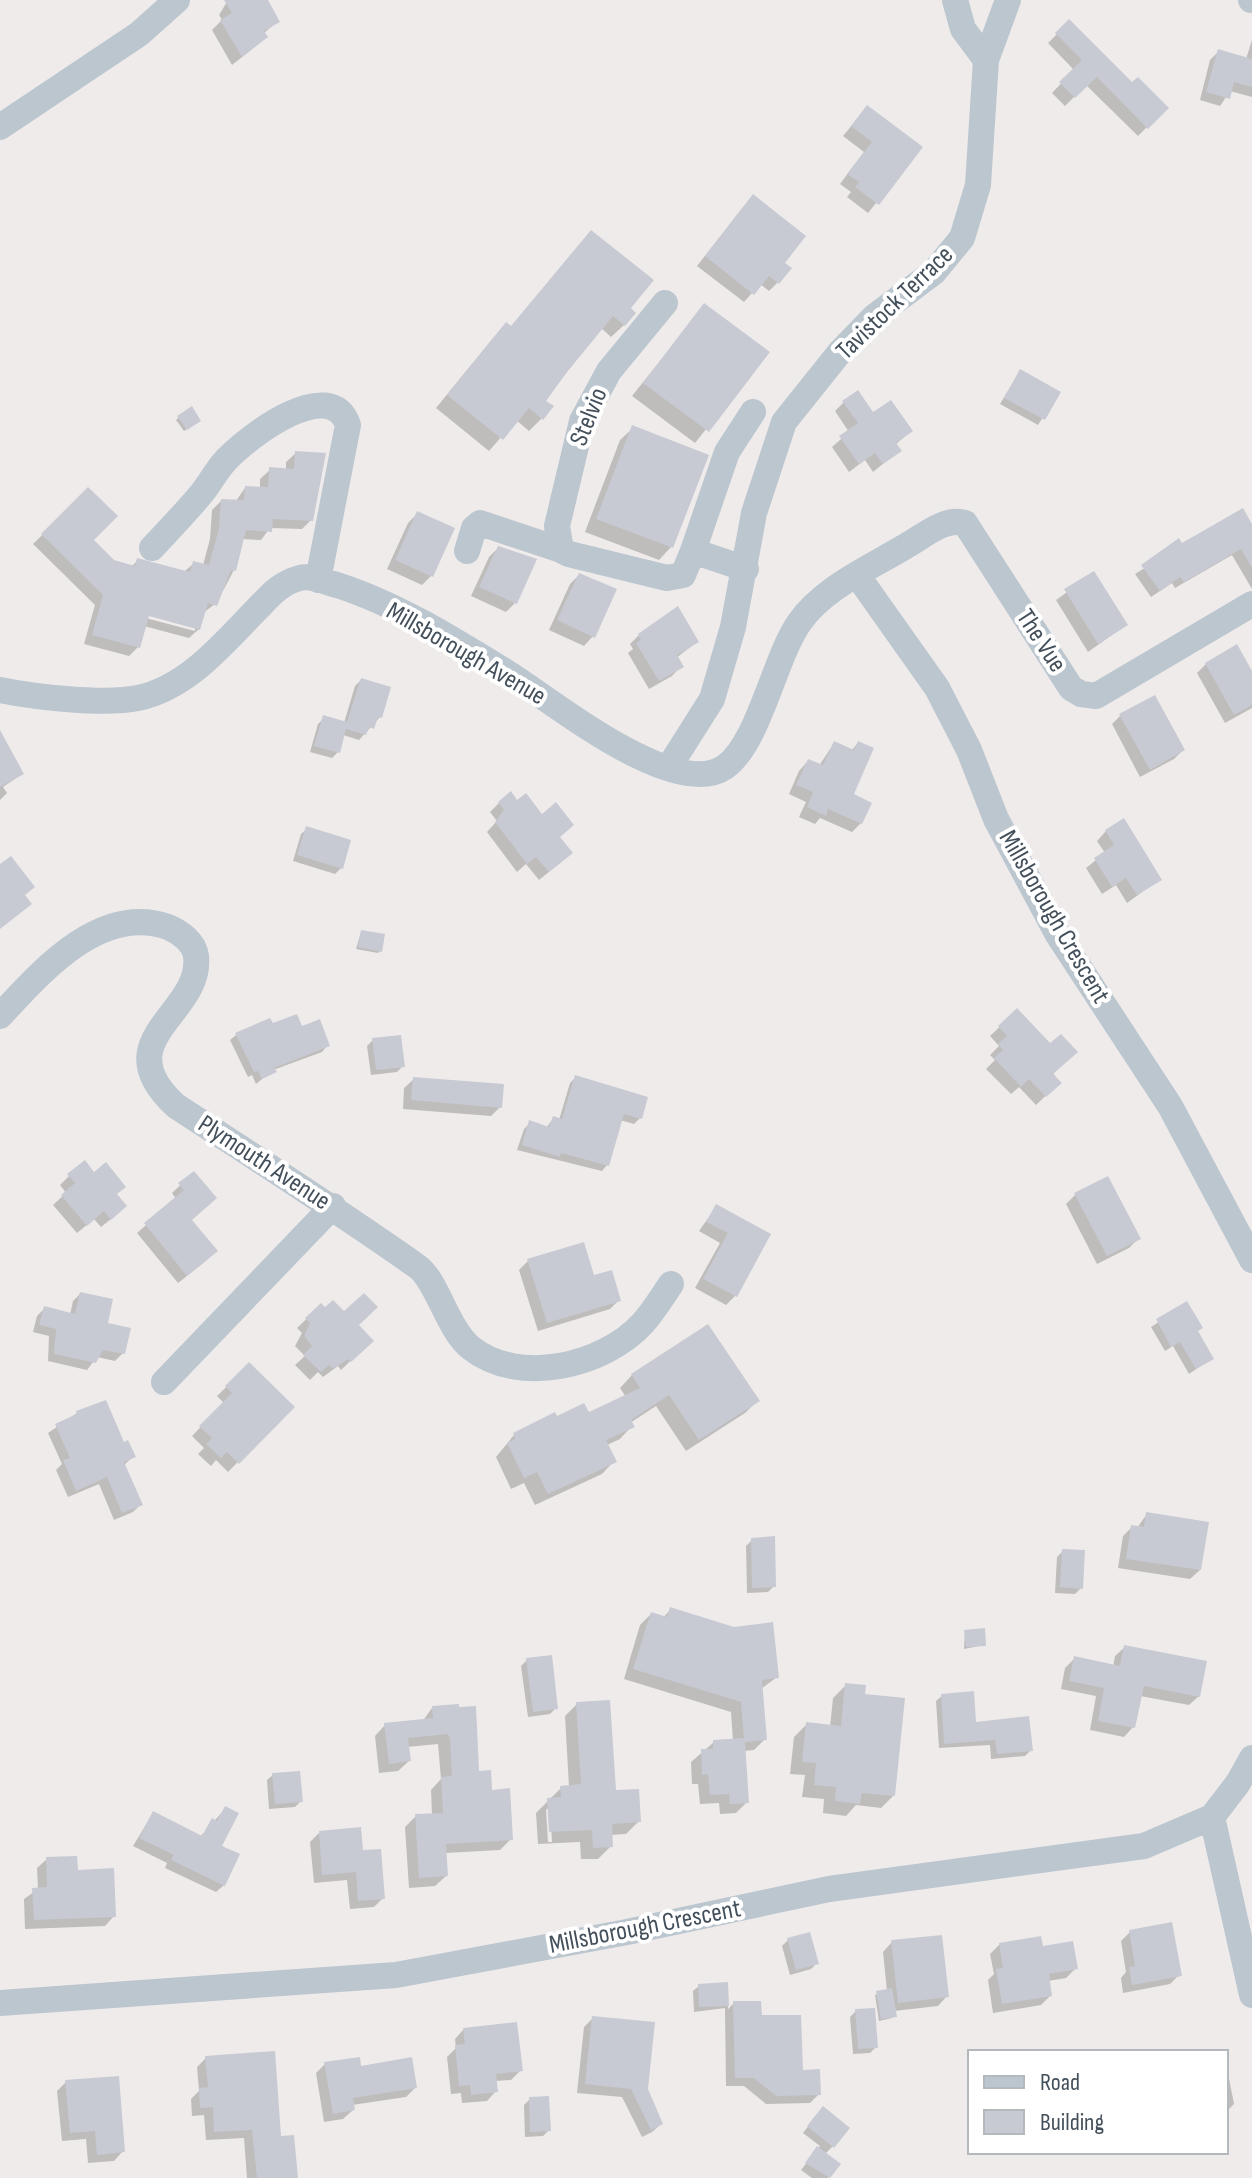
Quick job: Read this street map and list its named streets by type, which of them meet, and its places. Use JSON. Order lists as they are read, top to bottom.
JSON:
{
  "streets": {
    "street": [
      "Tavistock Terrace",
      "Stelvio",
      "The Vue",
      "Millsborough Avenue",
      "Millsborough Crescent",
      "Plymouth Avenue"
    ]
  },
  "crossings": [
    ["Tavistock Terrace", "Millsborough Avenue"],
    ["The Vue", "Millsborough Avenue"],
    ["The Vue", "Millsborough Crescent"],
    ["Millsborough Avenue", "Millsborough Crescent"]
  ],
  "legend": ["Road", "Building"]
}
